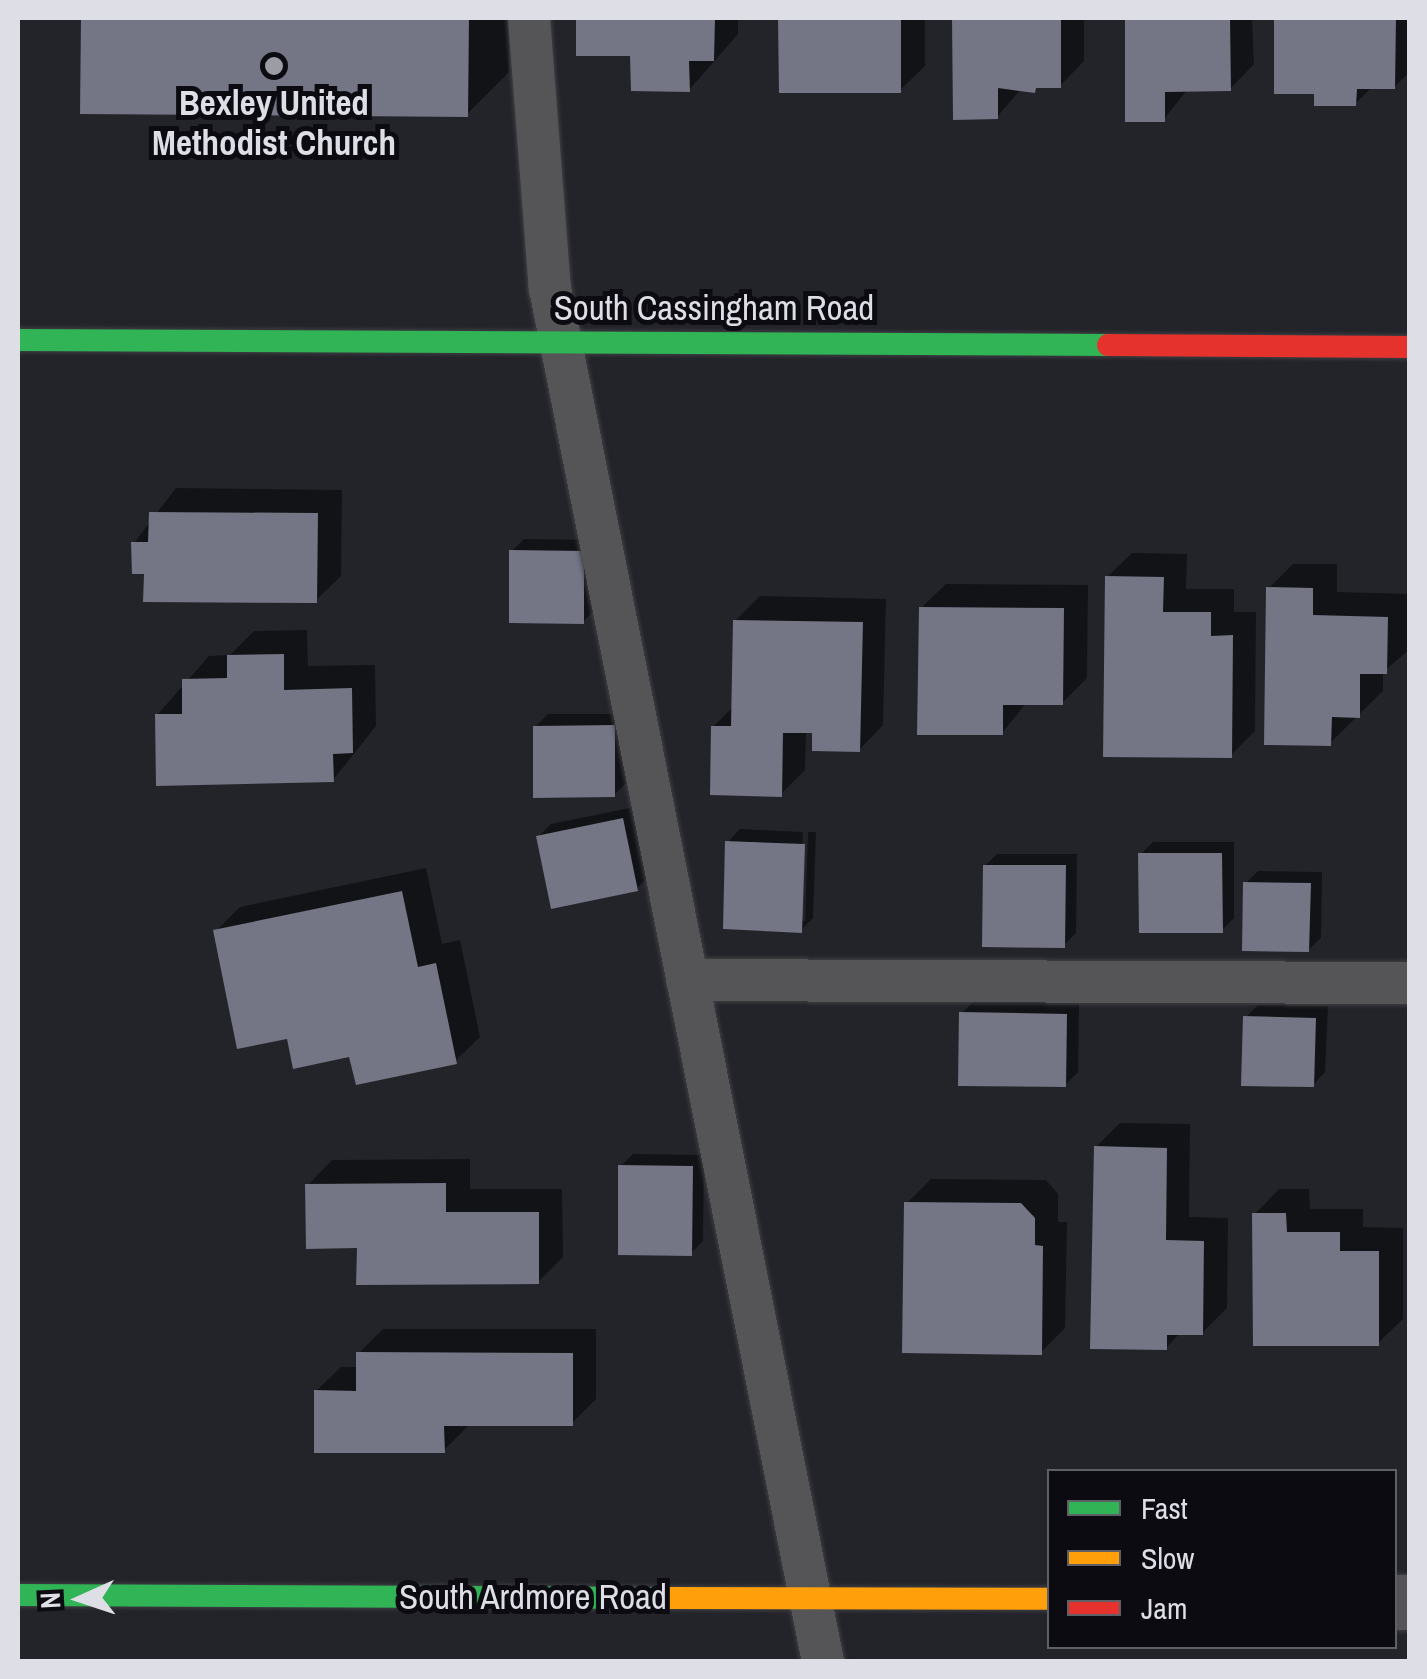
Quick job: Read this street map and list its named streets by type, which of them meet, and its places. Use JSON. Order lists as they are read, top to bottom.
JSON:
{
  "streets": {
    "street": ["South Cassingham Road", "South Ardmore Road"]
  },
  "places": ["Bexley United Methodist Church"],
  "legend": ["Fast", "Slow", "Jam"],
  "north": "left"
}
